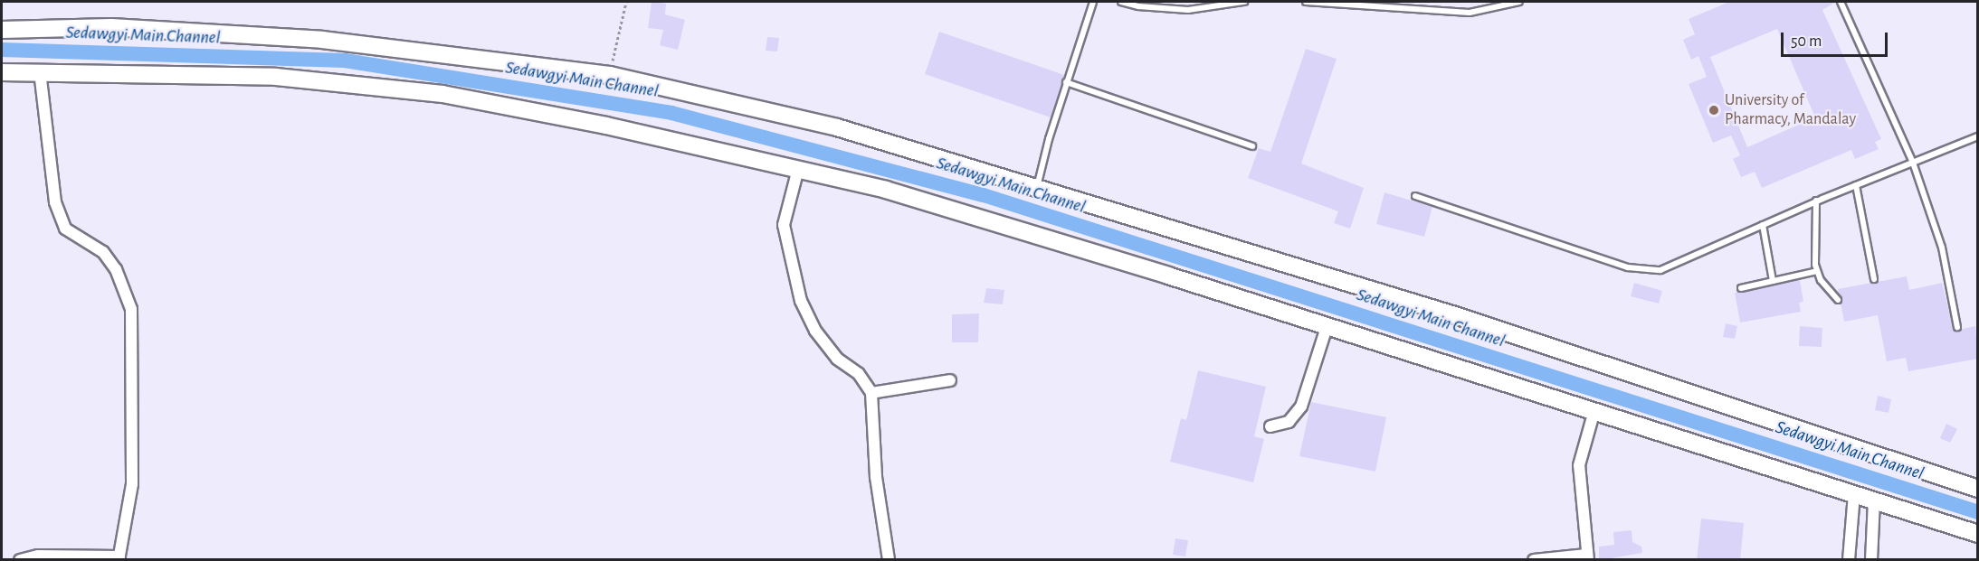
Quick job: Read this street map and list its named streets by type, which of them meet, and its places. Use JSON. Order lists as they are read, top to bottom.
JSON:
{
  "water": ["Sedawgyi Main Channel"],
  "places": ["University of Pharmacy, Mandalay"],
  "scale_bar": "50 m"
}
